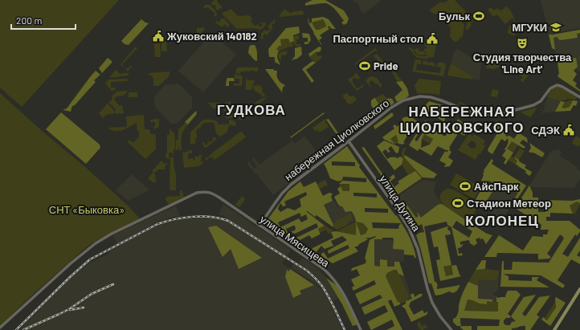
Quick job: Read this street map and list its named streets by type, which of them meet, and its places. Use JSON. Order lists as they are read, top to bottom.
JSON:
{
  "streets": {
    "main road": ["набережная Циолковского", "улица Дугина", "улица Мясищева"]
  },
  "crossings": [
    ["набережная Циолковского", "улица Дугина"],
    ["набережная Циолковского", "улица Мясищева"]
  ],
  "districts": ["ГУДКОВА", "НАБЕРЕЖНАЯ ЦИОЛКОВСКОГО", "КОЛОНЕЦ"],
  "parks": ["СНТ «Быковка»"],
  "places": {
    "sports": [
      "Бульк",
      "Pride",
      "АйсПарк",
      "Стадион Метеор"
    ],
    "school or university": ["МГУКИ"],
    "public building": ["Жуковский 140182", "Паспортный стол", "СДЭК"],
    "theatre": ["Студия творчества 'Line Art'"]
  },
  "scale_bar": "200 m"
}
